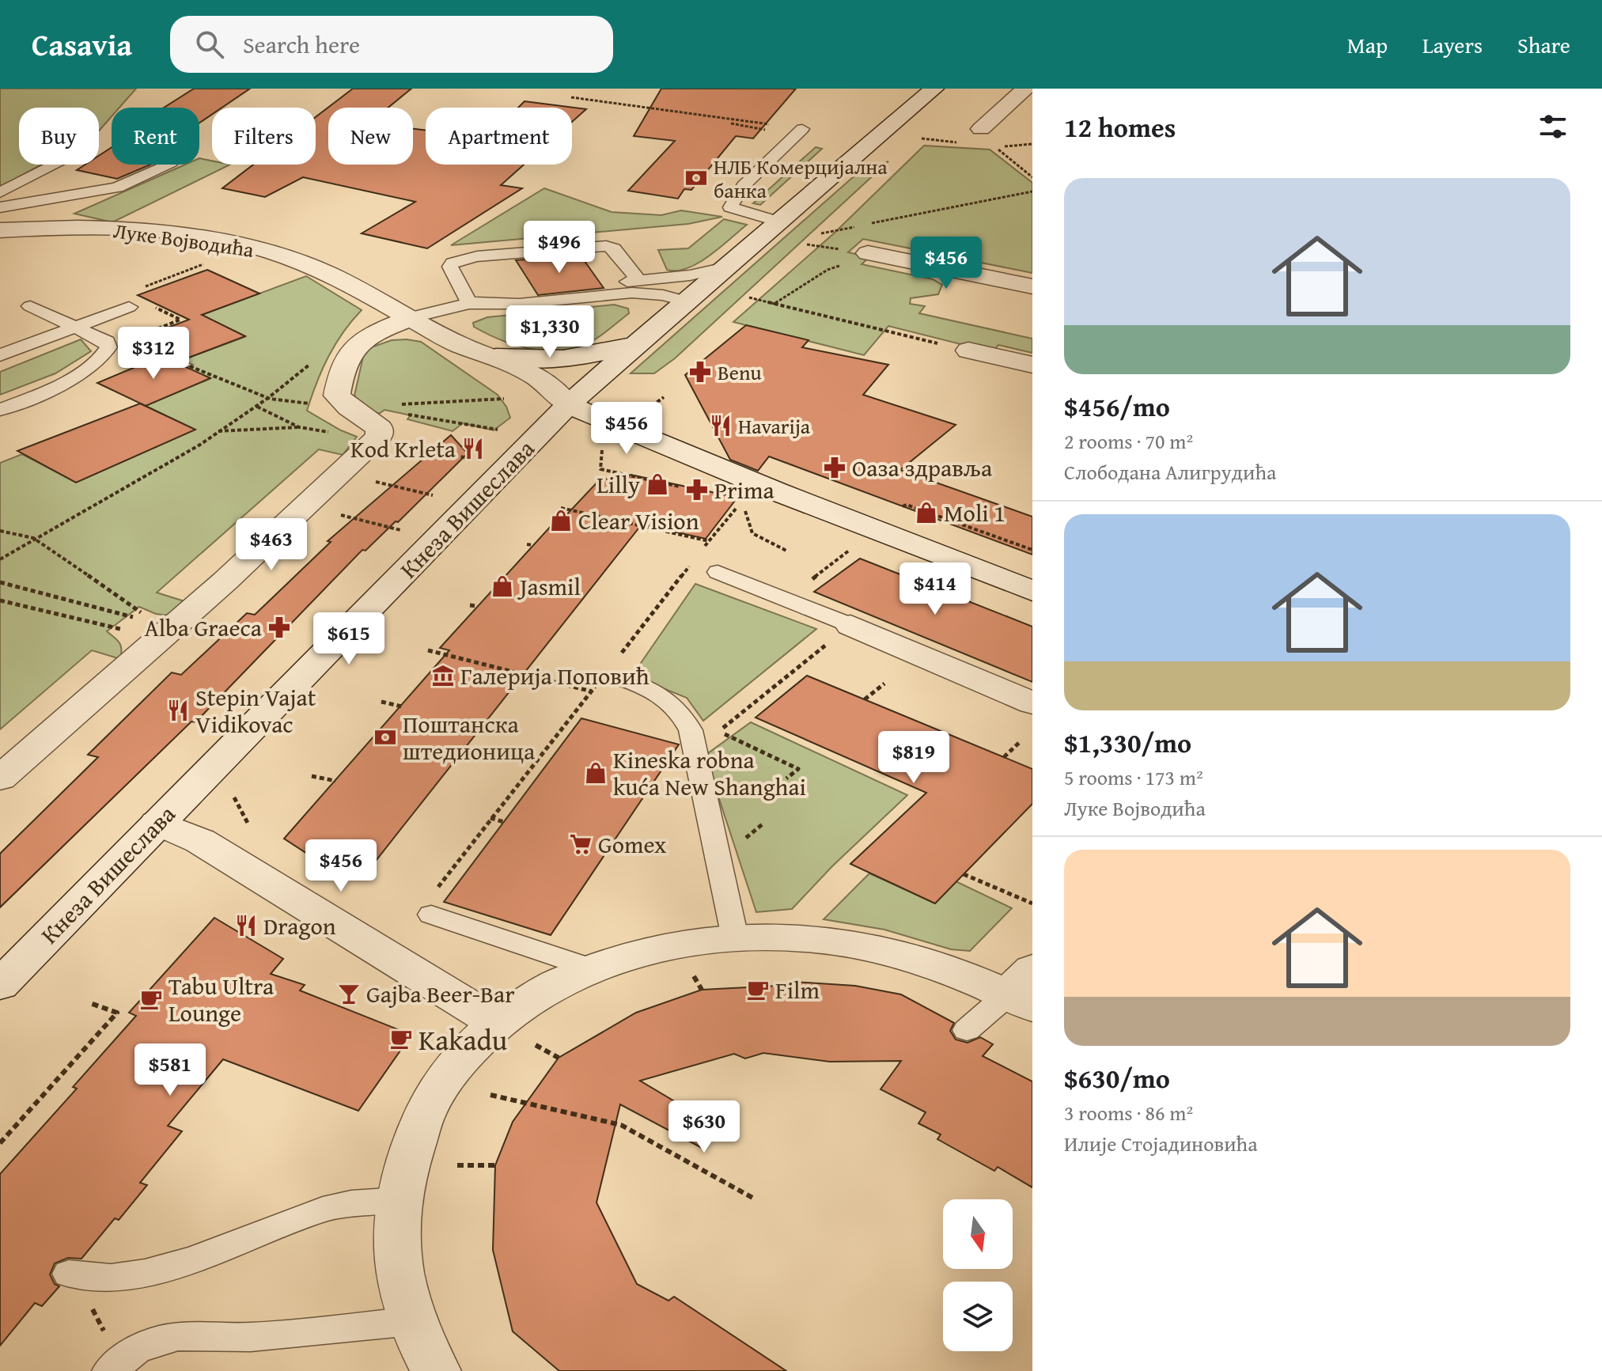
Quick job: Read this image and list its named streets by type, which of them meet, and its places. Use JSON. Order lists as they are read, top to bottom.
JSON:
{
  "streets": {
    "street": ["Луке Војводића", "Кнеза Вишеслава"]
  },
  "crossings": [
    ["Луке Војводића", "Кнеза Вишеслава"]
  ],
  "places": {
    "bank": ["НЛБ Комерцијална банка", "Поштанска штедионица"],
    "pharmacy": [
      "Benu",
      "Оаза здравља",
      "Prima",
      "Alba Graeca"
    ],
    "restaurant": [
      "Havarija",
      "Kod Krleta",
      "Stepin Vajat Vidikovac",
      "Dragon"
    ],
    "shop": [
      "Lilly",
      "Moli 1",
      "Clear Vision",
      "Jasmil",
      "Kineska robna kuća New Shanghai"
    ],
    "museum": ["Галерија Поповић"],
    "supermarket": ["Gomex"],
    "cafe": ["Film", "Tabu Ultra Lounge", "Kakadu"],
    "bar": ["Gajba Beer-Bar"]
  },
  "north": "bottom",
  "page": {
    "header": "Casavia",
    "search": "Search here",
    "nav": ["Map", "Layers", "Share"],
    "heading": "12 homes",
    "chip": [
      "Buy",
      "Rent",
      "Filters",
      "New",
      "Apartment"
    ],
    "list": [
      {
        "name": "$456/mo",
        "note": "2 rooms · 70 m² · Слободана Алигрудића"
      },
      {
        "name": "$1,330/mo",
        "note": "5 rooms · 173 m² · Луке Војводића"
      },
      {
        "name": "$630/mo",
        "note": "3 rooms · 86 m² · Илије Стојадиновића"
      }
    ],
    "price": [
      "$496",
      "$456",
      "$1,330",
      "$312",
      "$456",
      "$463",
      "$414",
      "$615",
      "$819",
      "$456",
      "$581",
      "$630"
    ]
  }
}
